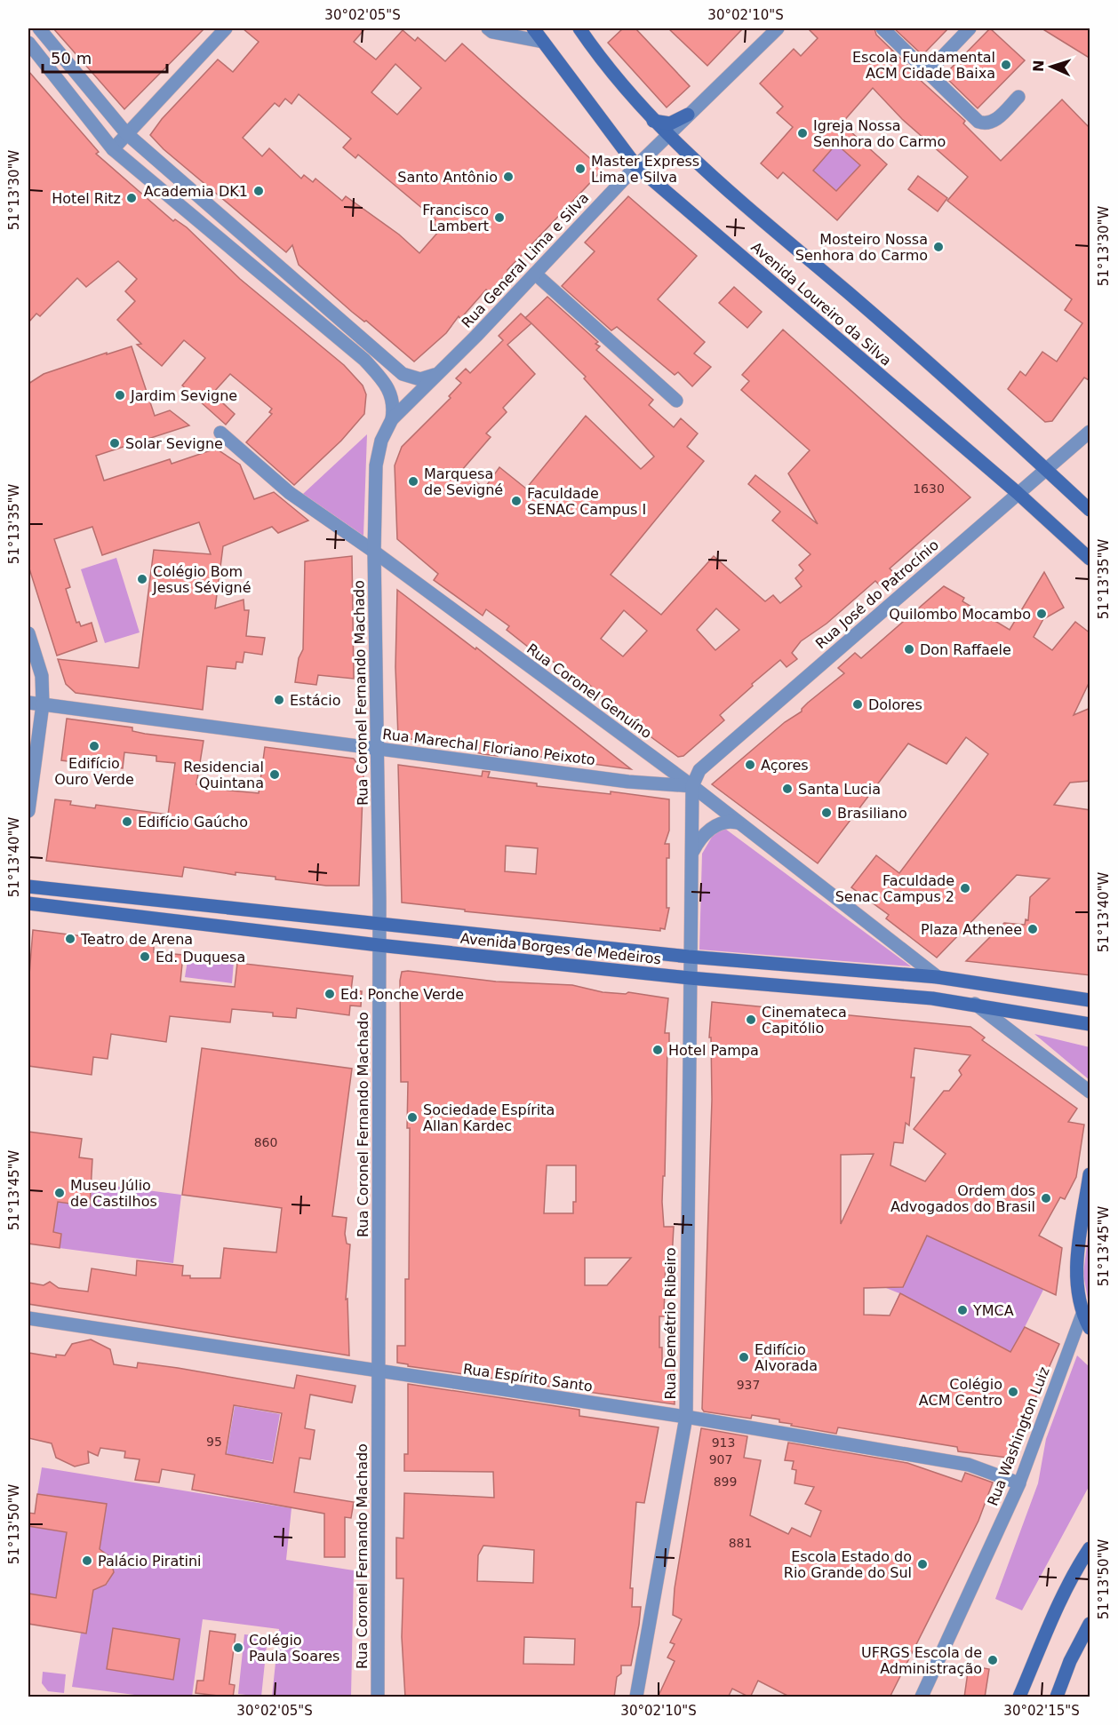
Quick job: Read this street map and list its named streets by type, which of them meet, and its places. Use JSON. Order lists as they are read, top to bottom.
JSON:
{
  "streets": {
    "main road": ["Avenida Loureiro da Silva", "Avenida Borges de Medeiros", "Rua Washington Luiz"],
    "street": [
      "Rua General Lima e Silva",
      "Rua José do Patrocínio",
      "Rua Coronel Genuíno",
      "Rua Coronel Fernando Machado",
      "Rua Marechal Floriano Peixoto",
      "Rua Demétrio Ribeiro",
      "Rua Espírito Santo"
    ]
  },
  "crossings": [
    ["Rua General Lima e Silva", "Avenida Loureiro da Silva"],
    ["Rua General Lima e Silva", "Rua Coronel Genuíno"],
    ["Rua General Lima e Silva", "Rua Coronel Fernando Machado"],
    ["Avenida Loureiro da Silva", "Rua José do Patrocínio"],
    ["Rua José do Patrocínio", "Rua Coronel Genuíno"],
    ["Rua José do Patrocínio", "Rua Marechal Floriano Peixoto"],
    ["Rua José do Patrocínio", "Rua Demétrio Ribeiro"],
    ["Rua Coronel Genuíno", "Rua Coronel Fernando Machado"],
    ["Rua Coronel Genuíno", "Rua Marechal Floriano Peixoto"],
    ["Rua Coronel Genuíno", "Avenida Borges de Medeiros"],
    ["Rua Coronel Genuíno", "Rua Demétrio Ribeiro"],
    ["Rua Coronel Fernando Machado", "Rua Marechal Floriano Peixoto"],
    ["Rua Coronel Fernando Machado", "Avenida Borges de Medeiros"],
    ["Rua Coronel Fernando Machado", "Rua Espírito Santo"],
    ["Rua Marechal Floriano Peixoto", "Rua Demétrio Ribeiro"],
    ["Avenida Borges de Medeiros", "Rua Demétrio Ribeiro"],
    ["Rua Demétrio Ribeiro", "Rua Espírito Santo"],
    ["Rua Espírito Santo", "Rua Washington Luiz"]
  ],
  "places": [
    "Escola Fundamental ACM Cidade Baixa",
    "Igreja Nossa Senhora do Carmo",
    "Master Express Lima e Silva",
    "Santo Antônio",
    "Academia DK1",
    "Hotel Ritz",
    "Francisco Lambert",
    "Mosteiro Nossa Senhora do Carmo",
    "Jardim Sevigne",
    "Solar Sevigne",
    "Marquesa de Sevigné",
    "Faculdade SENAC Campus I",
    "Colégio Bom Jesus Sévigné",
    "Quilombo Mocambo",
    "Don Raffaele",
    "Estácio",
    "Dolores",
    "Edifício Ouro Verde",
    "Açores",
    "Residencial Quintana",
    "Santa Lucia",
    "Brasiliano",
    "Edifício Gaúcho",
    "Faculdade Senac Campus 2",
    "Plaza Athenee",
    "Teatro de Arena",
    "Ed. Duquesa",
    "Ed. Ponche Verde",
    "Cinemateca Capitólio",
    "Hotel Pampa",
    "Sociedade Espírita Allan Kardec",
    "Museu Júlio de Castilhos",
    "Ordem dos Advogados do Brasil",
    "YMCA",
    "Edifício Alvorada",
    "Colégio ACM Centro",
    "Palácio Piratini",
    "Escola Estado do Rio Grande do Sul",
    "Colégio Paula Soares",
    "UFRGS Escola de Administração"
  ],
  "house_numbers": [
    "1630",
    "860",
    "937",
    "95",
    "913",
    "907",
    "899",
    "881"
  ],
  "scale_bar": "50 m",
  "north": "left",
  "coordinates": [
    "30°02'05\"S",
    "30°02'10\"S",
    "51°13'30\"W",
    "51°13'35\"W",
    "51°13'40\"W",
    "51°13'45\"W",
    "51°13'50\"W",
    "30°02'15\"S"
  ]
}
